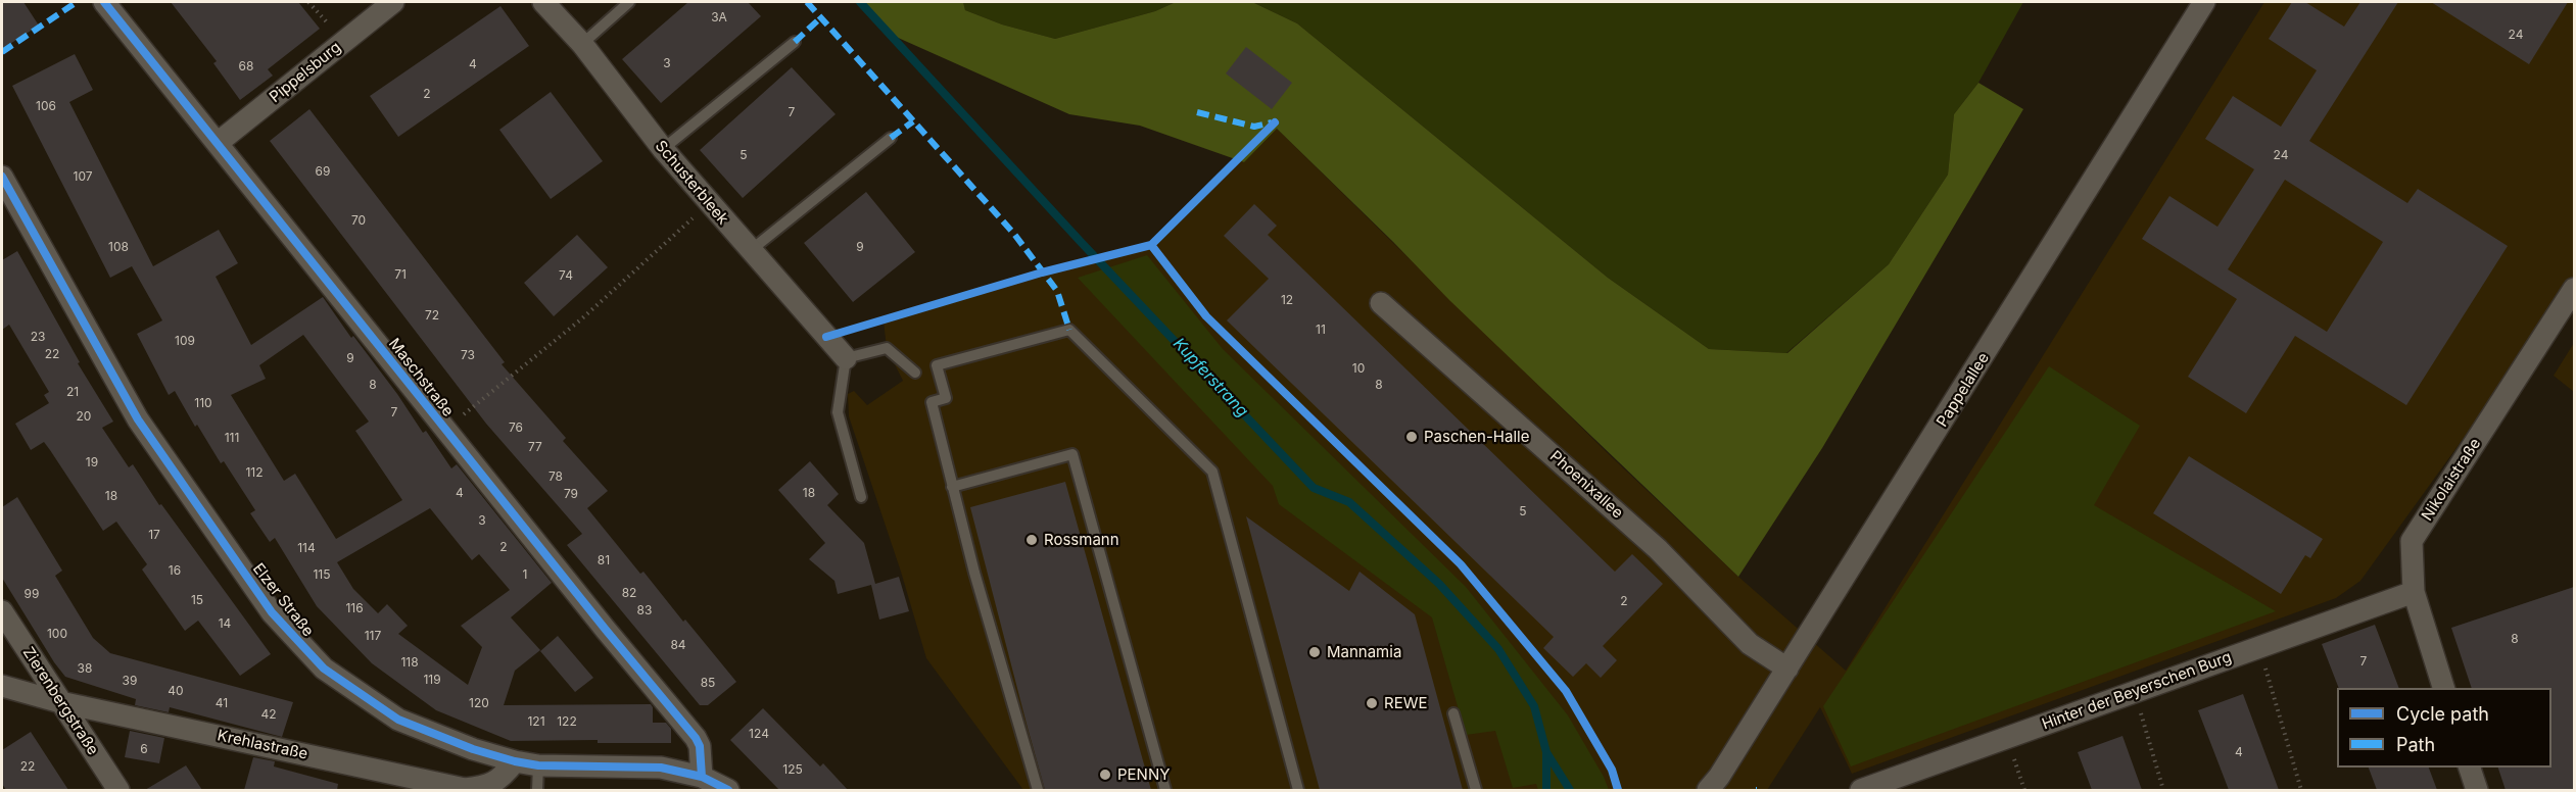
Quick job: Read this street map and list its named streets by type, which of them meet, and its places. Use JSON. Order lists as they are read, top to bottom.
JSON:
{
  "streets": {
    "street": [
      "Pippelsburg",
      "Schusterbleek",
      "Maschstraße",
      "Pappelallee",
      "Nikolaistraße",
      "Phoenixallee",
      "Elzer Straße",
      "Hinter der Beyerschen Burg",
      "Zierenbergstraße",
      "Krehlastraße"
    ]
  },
  "crossings": [
    ["Pippelsburg", "Maschstraße"],
    ["Maschstraße", "Elzer Straße"],
    ["Pappelallee", "Phoenixallee"],
    ["Nikolaistraße", "Hinter der Beyerschen Burg"],
    ["Elzer Straße", "Krehlastraße"],
    ["Zierenbergstraße", "Krehlastraße"]
  ],
  "water": ["Kupferstrang"],
  "places": [
    "Paschen-Halle",
    "Rossmann",
    "Mannamia",
    "REWE",
    "PENNY"
  ],
  "house_numbers": [
    "3A",
    "24",
    "3",
    "4",
    "68",
    "2",
    "106",
    "7",
    "5",
    "24",
    "69",
    "107",
    "70",
    "108",
    "9",
    "71",
    "74",
    "12",
    "72",
    "11",
    "23",
    "109",
    "22",
    "73",
    "9",
    "10",
    "8",
    "8",
    "21",
    "110",
    "7",
    "20",
    "76",
    "111",
    "77",
    "19",
    "112",
    "78",
    "4",
    "18",
    "79",
    "18",
    "5",
    "3",
    "17",
    "2",
    "114",
    "81",
    "16",
    "115",
    "1",
    "82",
    "99",
    "15",
    "2",
    "116",
    "83",
    "14",
    "100",
    "117",
    "8",
    "84",
    "7",
    "118",
    "38",
    "119",
    "39",
    "85",
    "40",
    "41",
    "120",
    "42",
    "121",
    "122",
    "124",
    "6",
    "4",
    "22",
    "125"
  ],
  "legend": ["Cycle path", "Path"]
}
